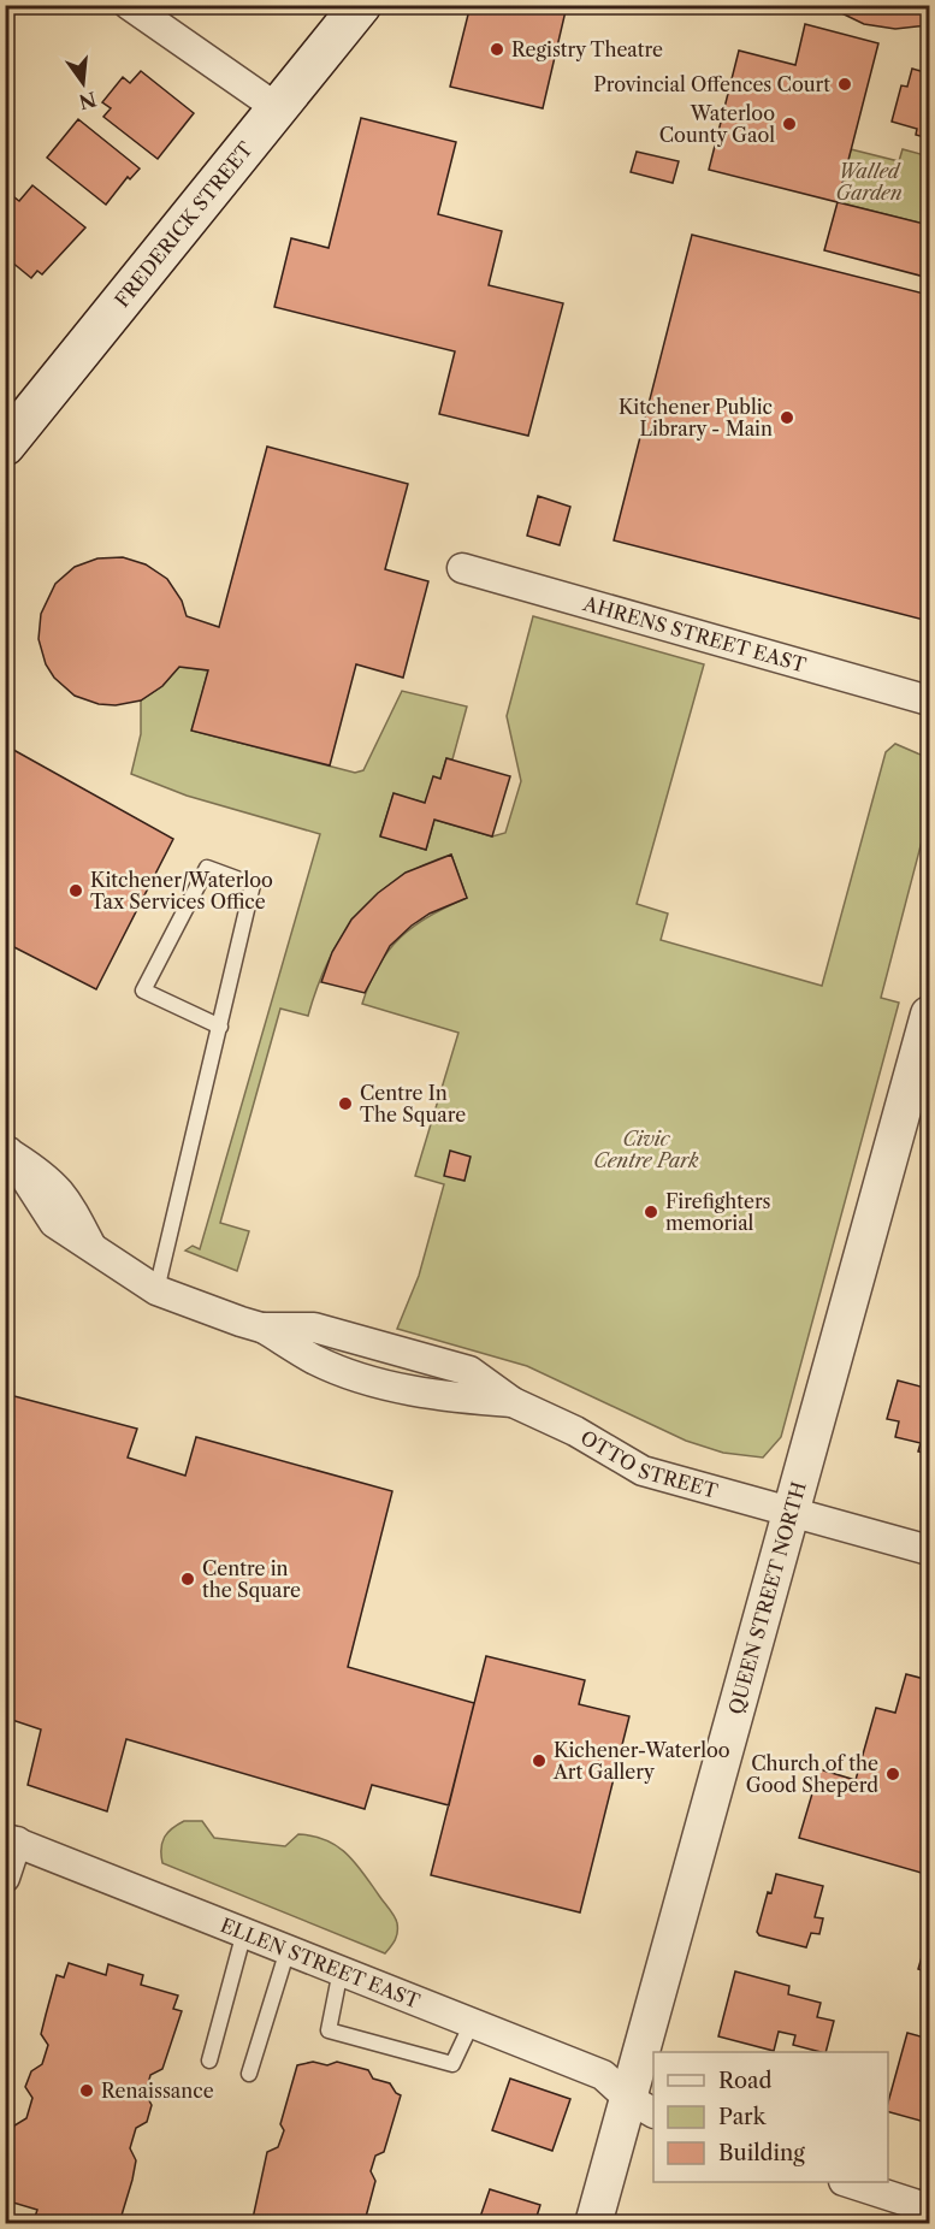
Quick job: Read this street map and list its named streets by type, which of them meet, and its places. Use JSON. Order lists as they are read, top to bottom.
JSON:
{
  "streets": {
    "main road": ["FREDERICK STREET"],
    "street": [
      "AHRENS STREET EAST",
      "OTTO STREET",
      "QUEEN STREET NORTH",
      "ELLEN STREET EAST"
    ]
  },
  "crossings": [
    ["OTTO STREET", "QUEEN STREET NORTH"],
    ["QUEEN STREET NORTH", "ELLEN STREET EAST"]
  ],
  "parks": ["Walled Garden", "Civic Centre Park"],
  "places": [
    "Registry Theatre",
    "Provincial Offences Court",
    "Waterloo County Gaol",
    "Kitchener Public Library - Main",
    "Kitchener/Waterloo Tax Services Office",
    "Centre In The Square",
    "Firefighters memorial",
    "Centre in the Square",
    "Kichener-Waterloo Art Gallery",
    "Church of the Good Sheperd",
    "Renaissance"
  ],
  "legend": ["Road", "Park", "Building"],
  "north": "bottom"
}
